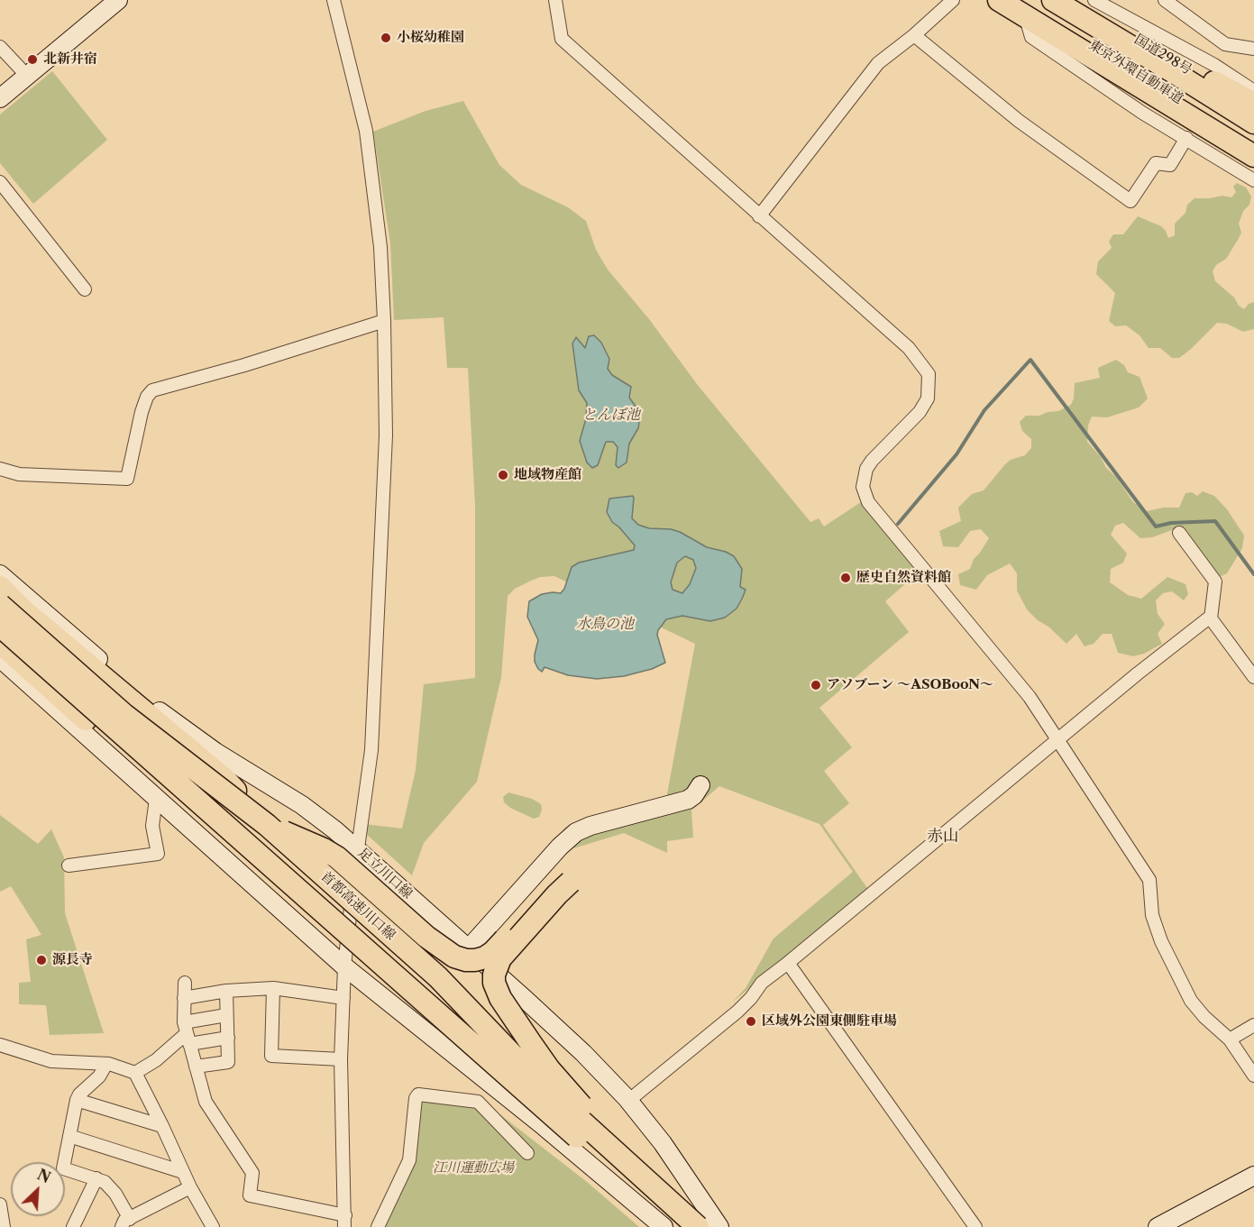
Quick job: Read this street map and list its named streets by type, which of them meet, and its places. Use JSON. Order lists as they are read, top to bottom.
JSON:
{
  "streets": {
    "highway": ["国道298号", "東京外環自動車道", "首都高速川口線"],
    "main road": ["足立川口線"]
  },
  "districts": ["赤山"],
  "water": ["とんぼ池", "水鳥の池"],
  "parks": ["江川運動広場"],
  "places": [
    "小桜幼稚園",
    "北新井宿",
    "地域物産館",
    "歴史自然資料館",
    "アソブーン ～ASOBooN～",
    "源長寺",
    "区域外公園東側駐車場"
  ],
  "north": "top right"
}
